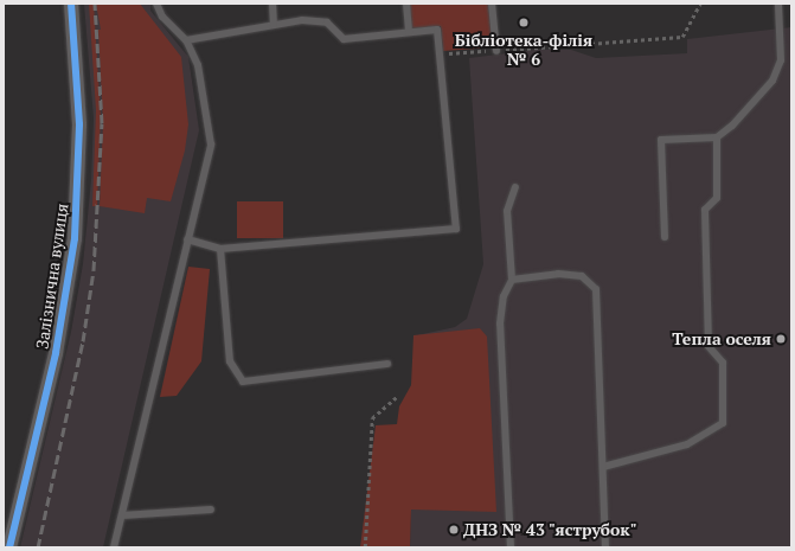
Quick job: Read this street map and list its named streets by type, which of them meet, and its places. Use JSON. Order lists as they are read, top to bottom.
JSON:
{
  "streets": {
    "street": ["Залізнична вулиця"]
  },
  "places": ["Бібліотека-філія № 6", "Тепла оселя", "ДНЗ № 43 \"яструбок\""]
}
